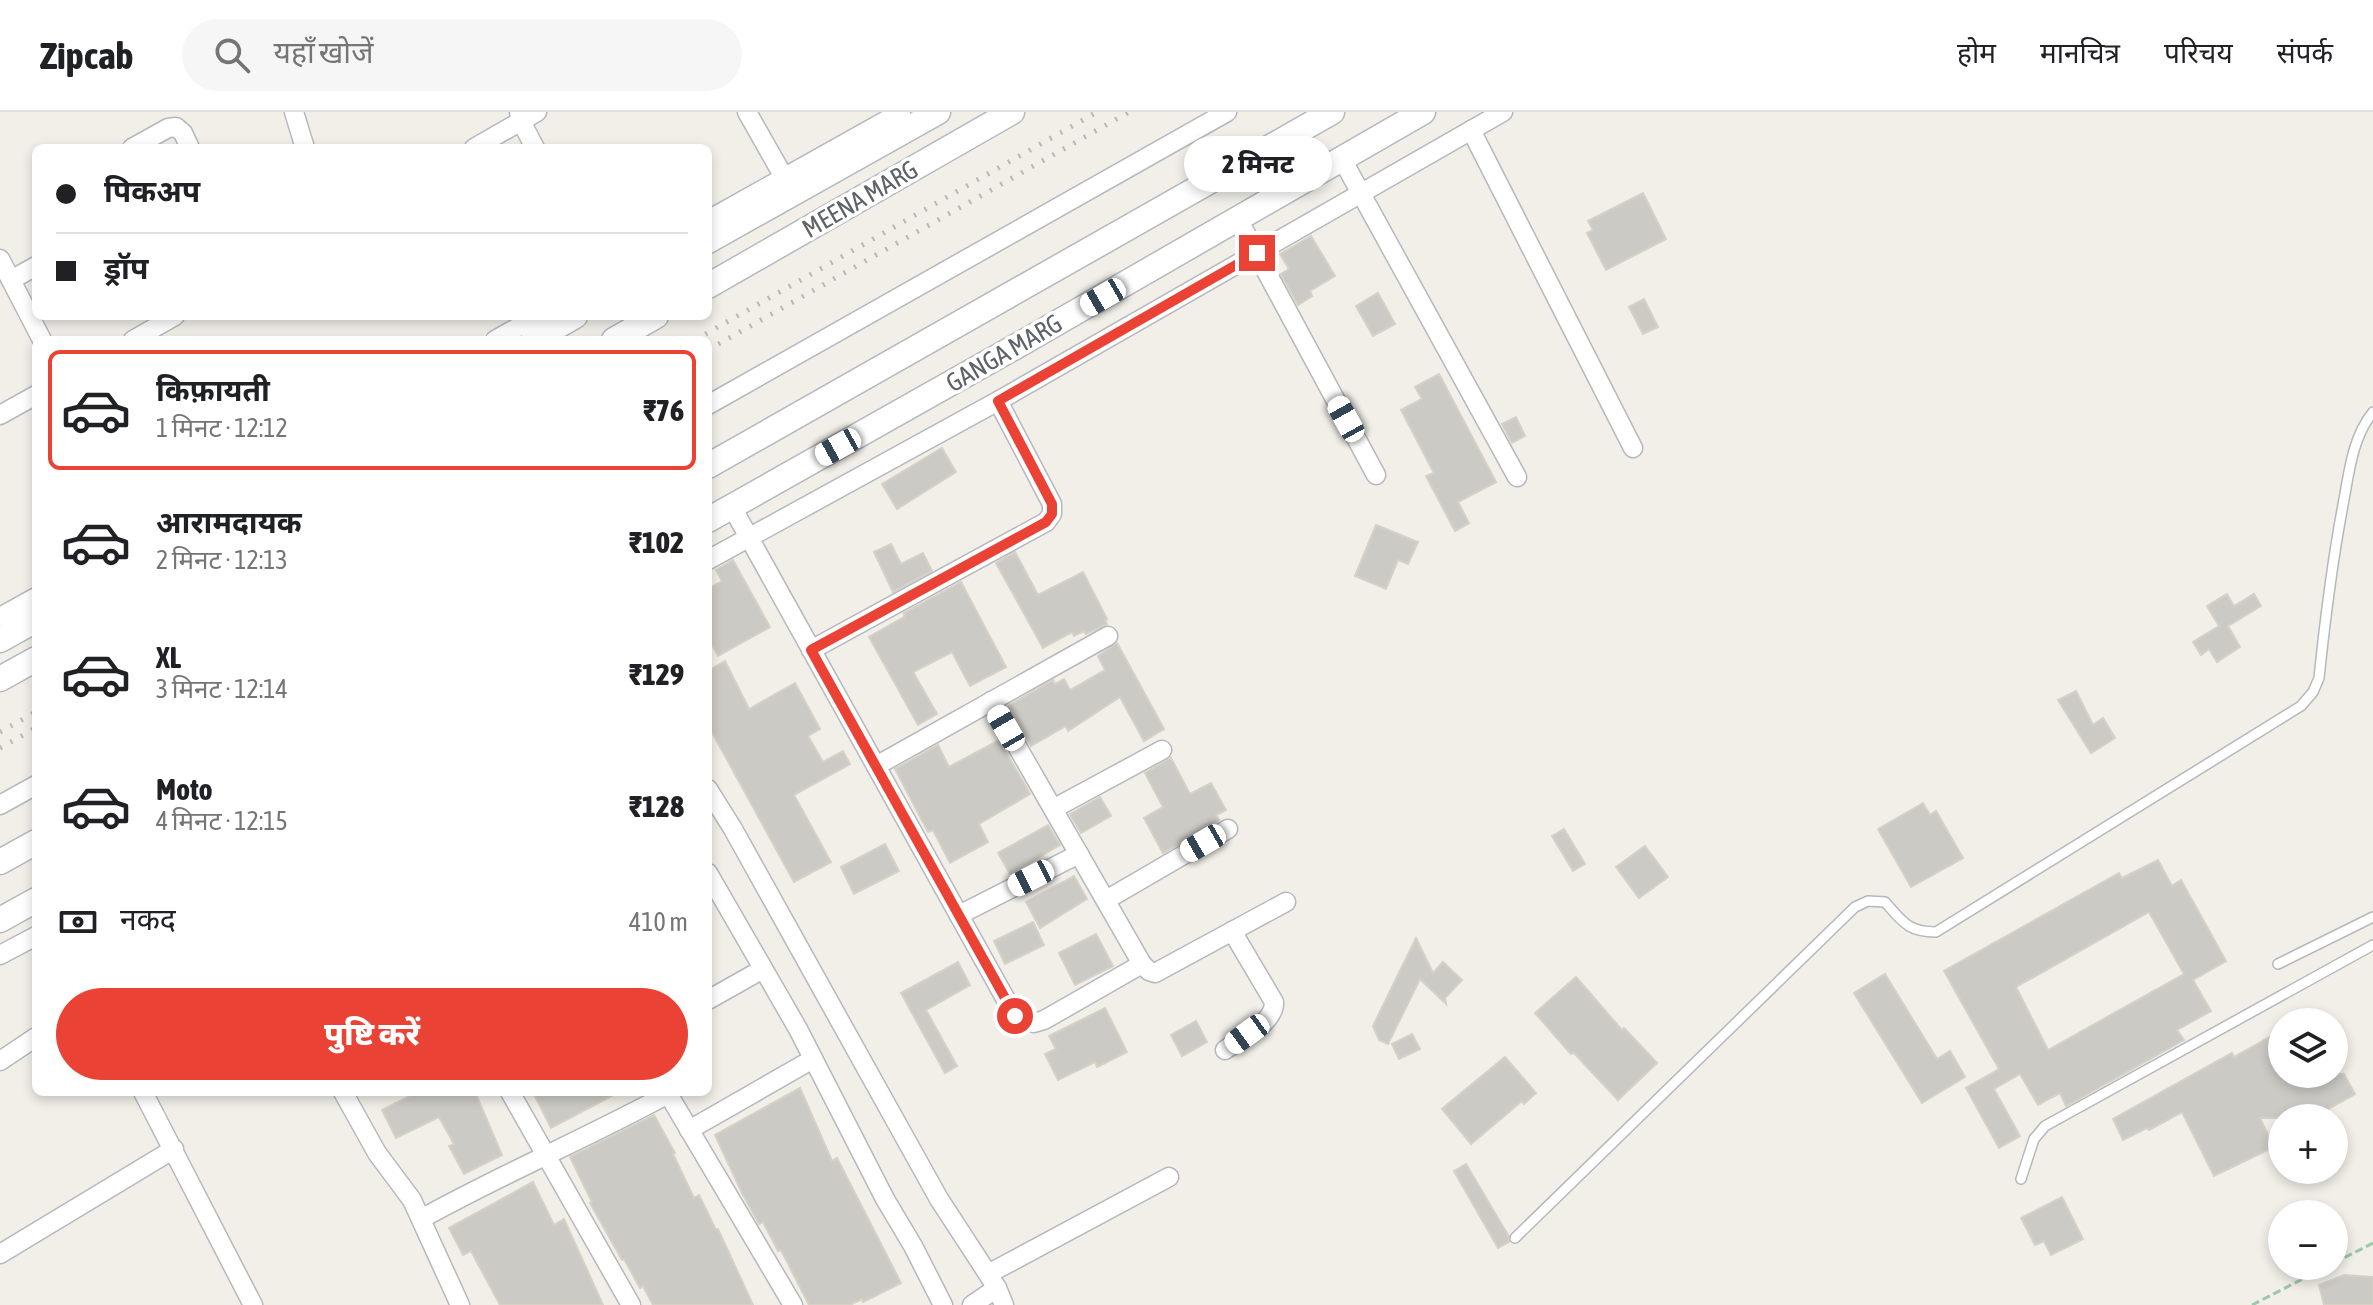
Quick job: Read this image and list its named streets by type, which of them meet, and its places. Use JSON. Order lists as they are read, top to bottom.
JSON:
{
  "streets": {
    "street": ["MEENA MARG", "GANGA MARG"]
  },
  "page": {
    "header": "Zipcab",
    "search": "यहाँ खोजें",
    "nav": [
      "होम",
      "मानचित्र",
      "परिचय",
      "संपर्क"
    ],
    "bubble": "2 मिनट",
    "banner": ["पिकअप", "ड्रॉप"],
    "list": [
      {
        "name": "किफ़ायती",
        "note": "1 मिनट · 12:12",
        "value": "₹76"
      },
      {
        "name": "आरामदायक",
        "note": "2 मिनट · 12:13",
        "value": "₹102"
      },
      {
        "name": "XL",
        "note": "3 मिनट · 12:14",
        "value": "₹129"
      },
      {
        "name": "Moto",
        "note": "4 मिनट · 12:15",
        "value": "₹128"
      }
    ],
    "pay": ["नकद", "410 m"],
    "buttons": "पुष्टि करें",
    "map_buttons": ["+", "−"]
  }
}
